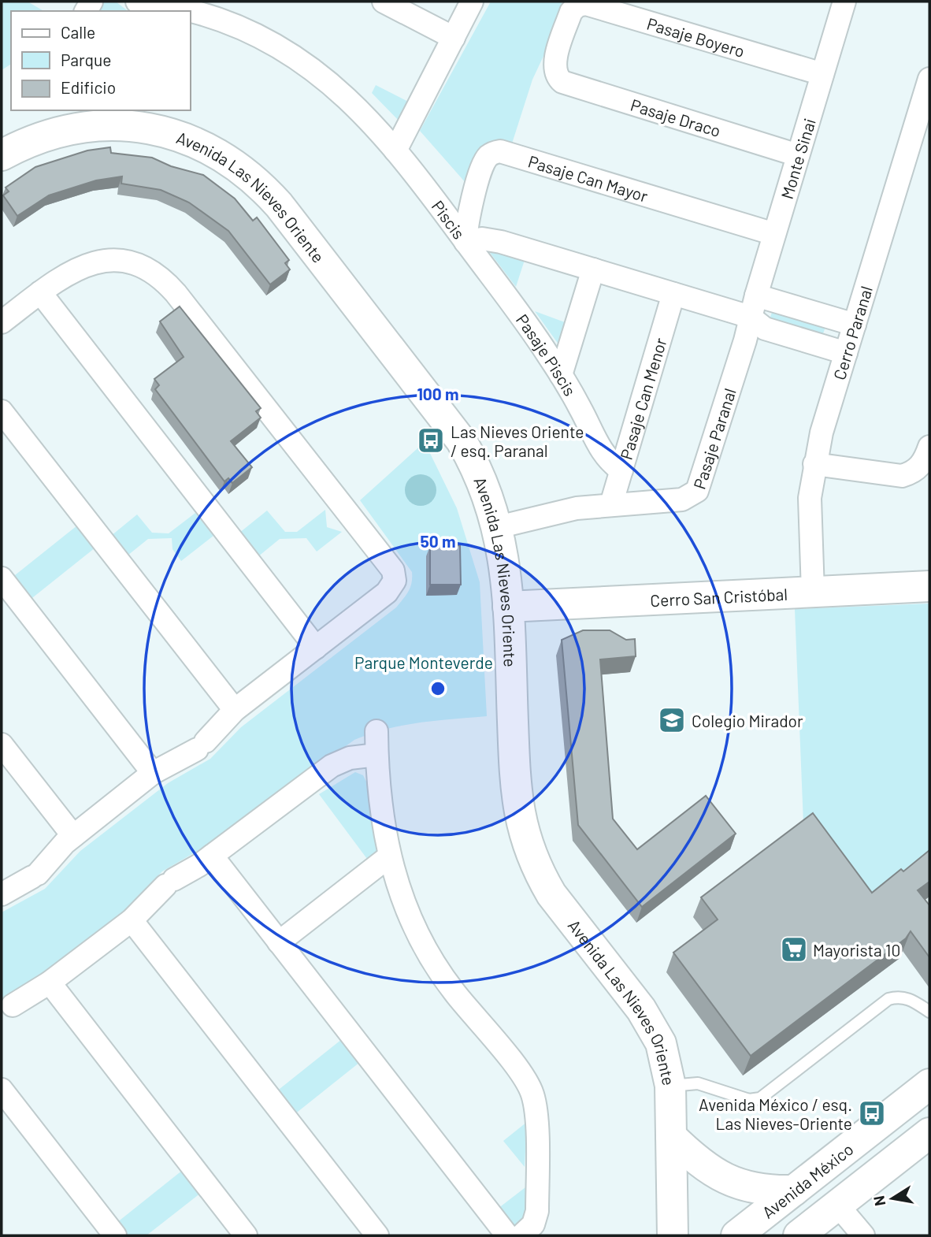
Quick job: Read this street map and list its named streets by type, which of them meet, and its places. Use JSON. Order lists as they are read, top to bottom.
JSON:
{
  "streets": {
    "street": [
      "Pasaje Boyero",
      "Pasaje Draco",
      "Monte Sinai",
      "Pasaje Can Mayor",
      "Avenida Las Nieves Oriente",
      "Piscis",
      "Cerro Paranal",
      "Pasaje Piscis",
      "Pasaje Can Menor",
      "Pasaje Paranal",
      "Cerro San Cristóbal",
      "Avenida México"
    ]
  },
  "crossings": [
    ["Pasaje Boyero", "Pasaje Draco"],
    ["Pasaje Boyero", "Monte Sinai"],
    ["Pasaje Draco", "Monte Sinai"],
    ["Monte Sinai", "Pasaje Can Mayor"],
    ["Monte Sinai", "Piscis"],
    ["Monte Sinai", "Pasaje Paranal"],
    ["Pasaje Can Mayor", "Piscis"],
    ["Pasaje Can Mayor", "Pasaje Piscis"],
    ["Avenida Las Nieves Oriente", "Pasaje Paranal"],
    ["Avenida Las Nieves Oriente", "Cerro San Cristóbal"],
    ["Piscis", "Cerro Paranal"],
    ["Piscis", "Pasaje Piscis"],
    ["Piscis", "Pasaje Can Menor"],
    ["Piscis", "Pasaje Paranal"],
    ["Cerro Paranal", "Cerro San Cristóbal"],
    ["Pasaje Piscis", "Pasaje Can Menor"],
    ["Pasaje Can Menor", "Pasaje Paranal"]
  ],
  "parks": ["Parque Monteverde"],
  "places": {
    "bus stop": ["Las Nieves Oriente / esq. Paranal", "Avenida México / esq. Las Nieves-Oriente"],
    "school or university": ["Colegio Mirador"],
    "supermarket": ["Mayorista 10"]
  },
  "legend": ["Calle", "Parque", "Edificio"],
  "north": "left",
  "rings": ["100 m", "50 m"]
}
